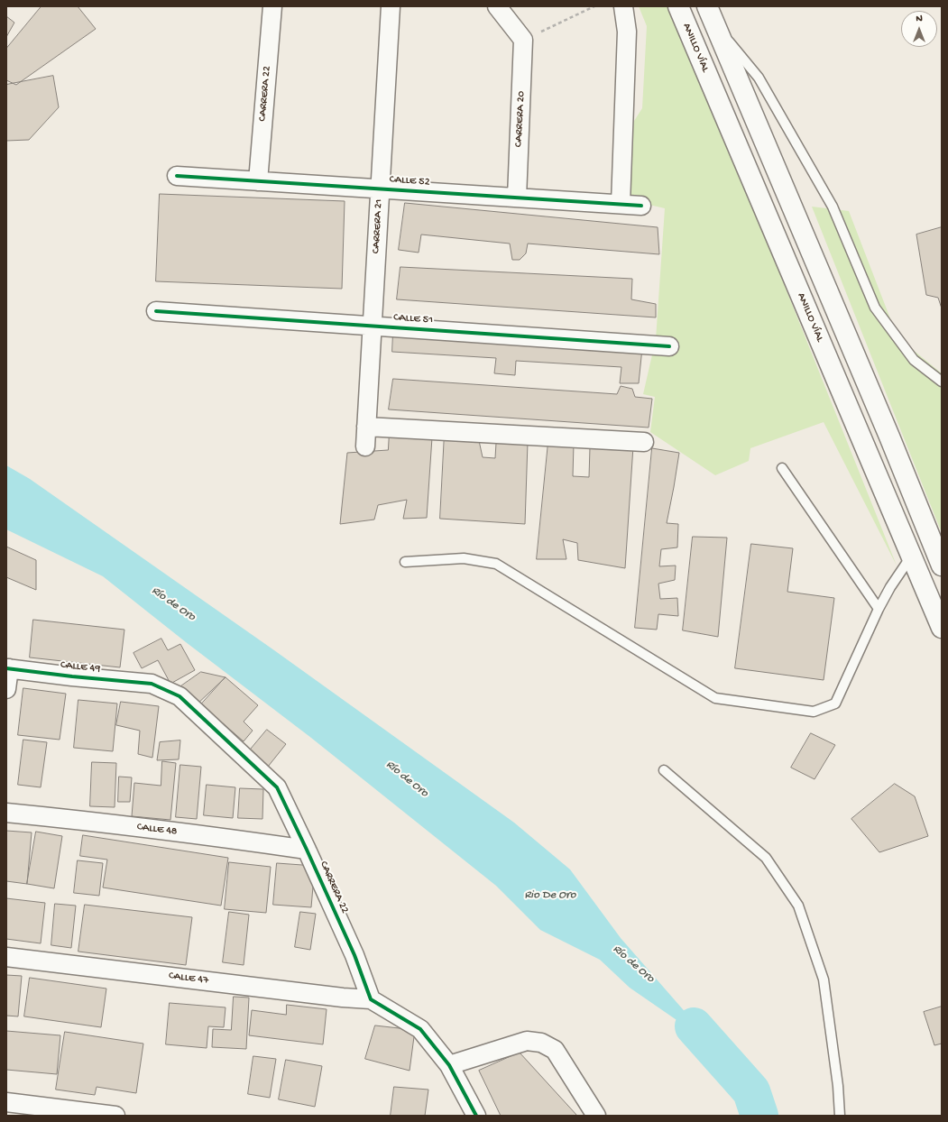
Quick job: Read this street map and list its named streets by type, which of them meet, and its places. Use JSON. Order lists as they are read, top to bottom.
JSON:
{
  "streets": {
    "highway": ["ANILLO VÍAL"],
    "street": [
      "CARRERA 22",
      "CARRERA 20",
      "CALLE 52",
      "CARRERA 21",
      "CALLE 51",
      "CALLE 49",
      "CALLE 48",
      "CALLE 47"
    ]
  },
  "crossings": [
    ["CARRERA 22", "CALLE 52"],
    ["CARRERA 22", "CALLE 49"],
    ["CARRERA 22", "CALLE 48"],
    ["CARRERA 22", "CALLE 47"],
    ["CARRERA 20", "CALLE 52"],
    ["CALLE 52", "CARRERA 21"],
    ["CARRERA 21", "CALLE 51"]
  ],
  "water": ["Río de Oro", "Rio De Oro"],
  "north": "top"
}
